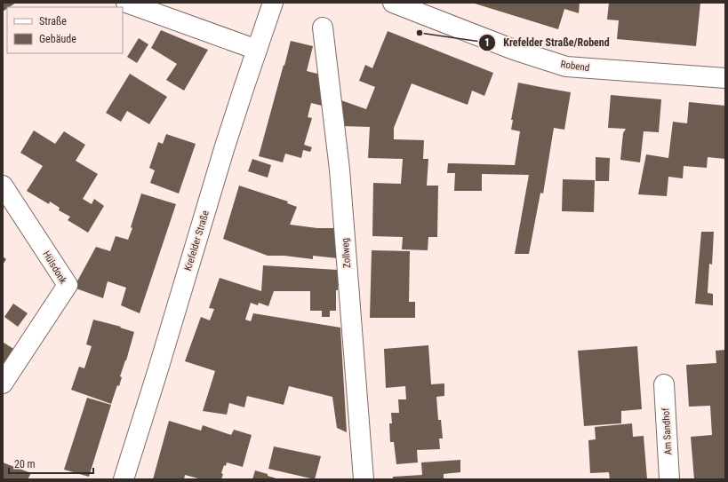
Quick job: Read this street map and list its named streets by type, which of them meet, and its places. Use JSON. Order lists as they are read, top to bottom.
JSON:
{
  "streets": {
    "street": [
      "Robend",
      "Krefelder Straße",
      "Zollweg",
      "Hülsdonk",
      "Am Sandhof"
    ]
  },
  "places": ["Krefelder Straße/Robend"],
  "legend": ["Straße", "Gebäude"],
  "scale_bar": "20 m"
}
